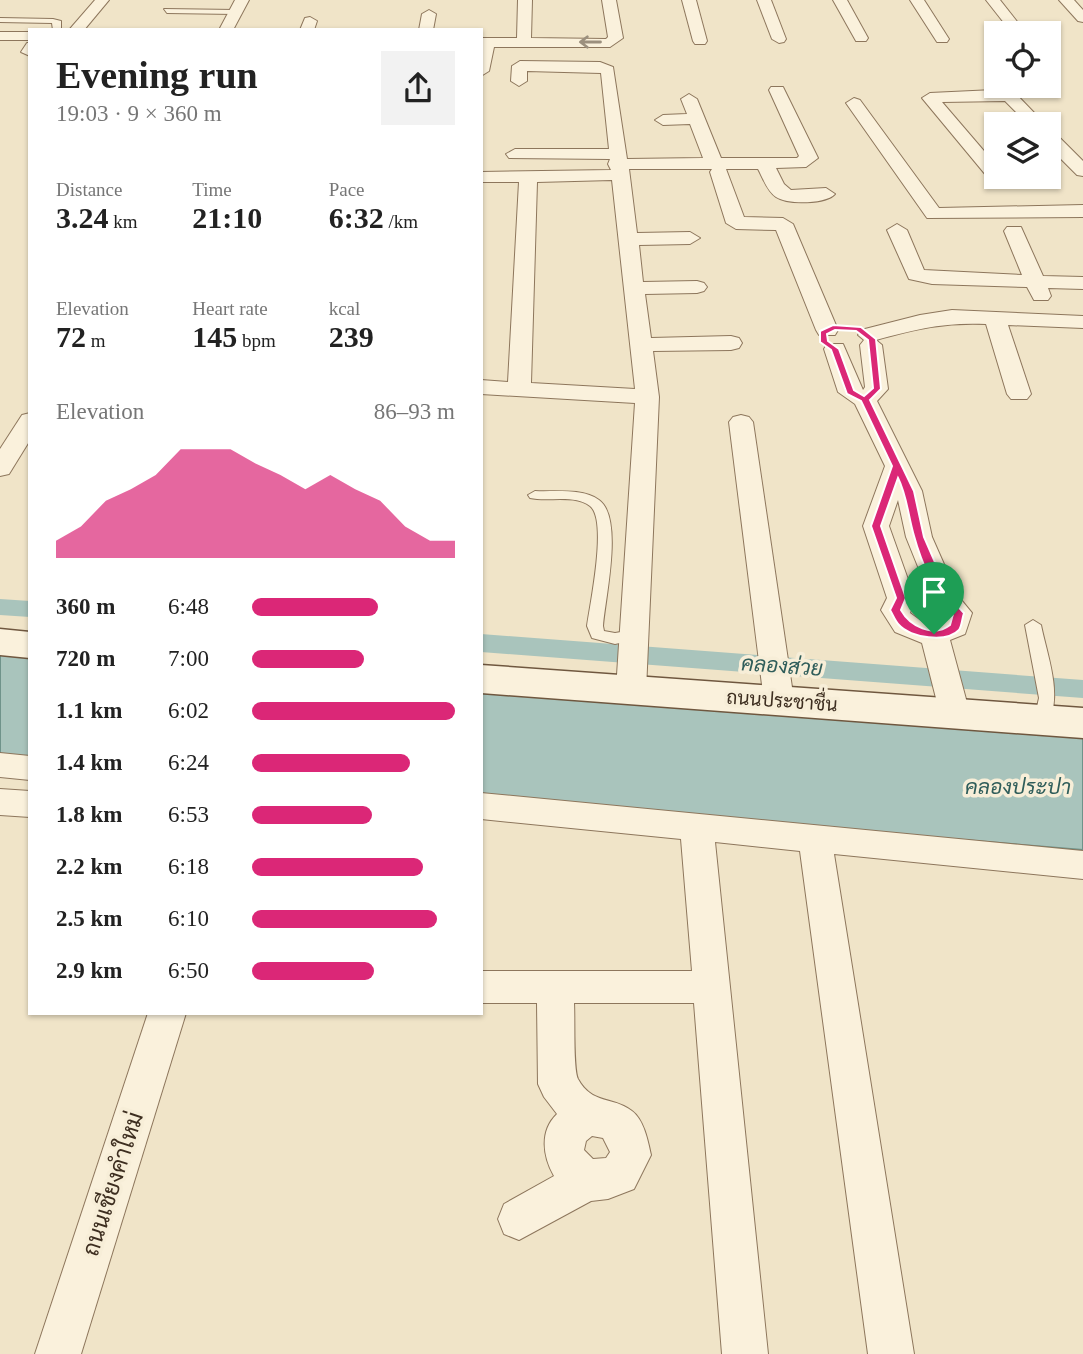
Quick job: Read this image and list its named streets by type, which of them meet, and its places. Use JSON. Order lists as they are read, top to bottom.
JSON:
{
  "streets": {
    "street": ["ถนนประชาชื่น", "ถนนเชียงคำใหม่"]
  },
  "water": ["คลองส่วย", "คลองประปา"],
  "page": {
    "heading": ["Evening run", "19:03 · 9 × 360 m"],
    "stats": [
      ["Distance", "3.24 km"],
      ["Time", "21:10"],
      ["Pace", "6:32 /km"],
      ["Elevation", "72 m"],
      ["Heart rate", "145 bpm"],
      ["kcal", "239"]
    ],
    "chart": ["Elevation", "86–93 m"],
    "list": [
      {
        "name": "360 m",
        "note": "6:48"
      },
      {
        "name": "720 m",
        "note": "7:00"
      },
      {
        "name": "1.1 km",
        "note": "6:02"
      },
      {
        "name": "1.4 km",
        "note": "6:24"
      },
      {
        "name": "1.8 km",
        "note": "6:53"
      },
      {
        "name": "2.2 km",
        "note": "6:18"
      },
      {
        "name": "2.5 km",
        "note": "6:10"
      },
      {
        "name": "2.9 km",
        "note": "6:50"
      }
    ]
  }
}
